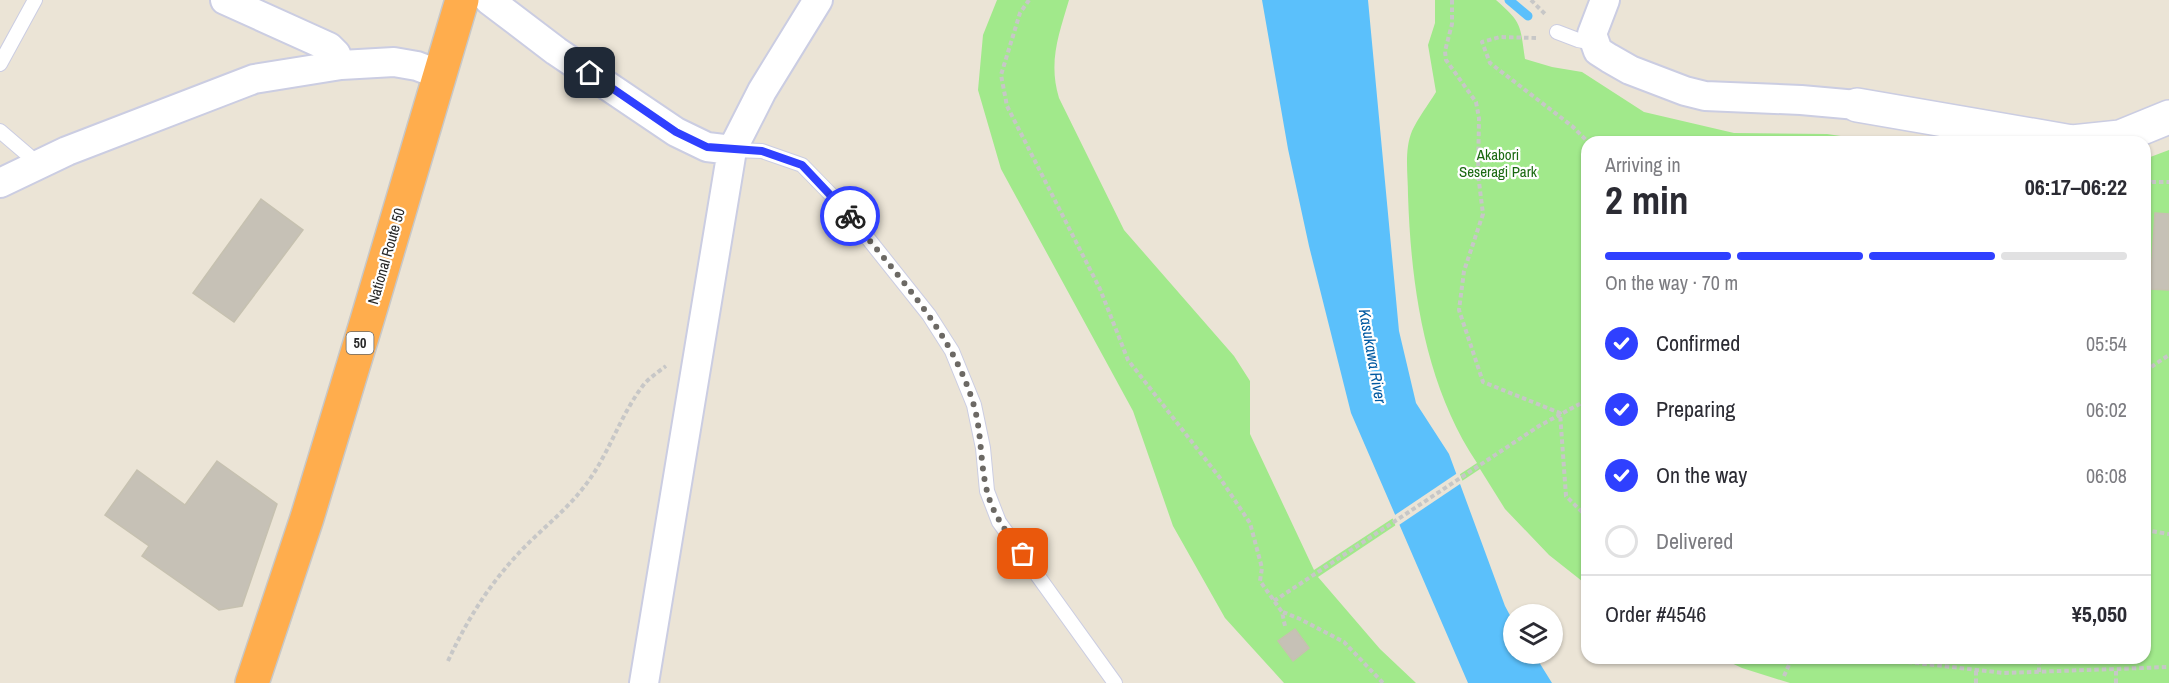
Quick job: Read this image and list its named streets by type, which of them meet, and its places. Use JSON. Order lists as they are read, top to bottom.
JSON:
{
  "streets": {
    "highway": ["National Route 50", "50"]
  },
  "water": ["Kasukawa River"],
  "parks": ["Akabori Seseragi Park"],
  "page": {
    "heading": ["2 min", "Arriving in", "06:17–06:22"],
    "panel": ["Order #4546", "¥5,050"],
    "bar": "On the way · 70 m",
    "list": [
      ["Confirmed", "05:54"],
      ["Preparing", "06:02"],
      ["On the way", "06:08"],
      "Delivered"
    ]
  }
}
